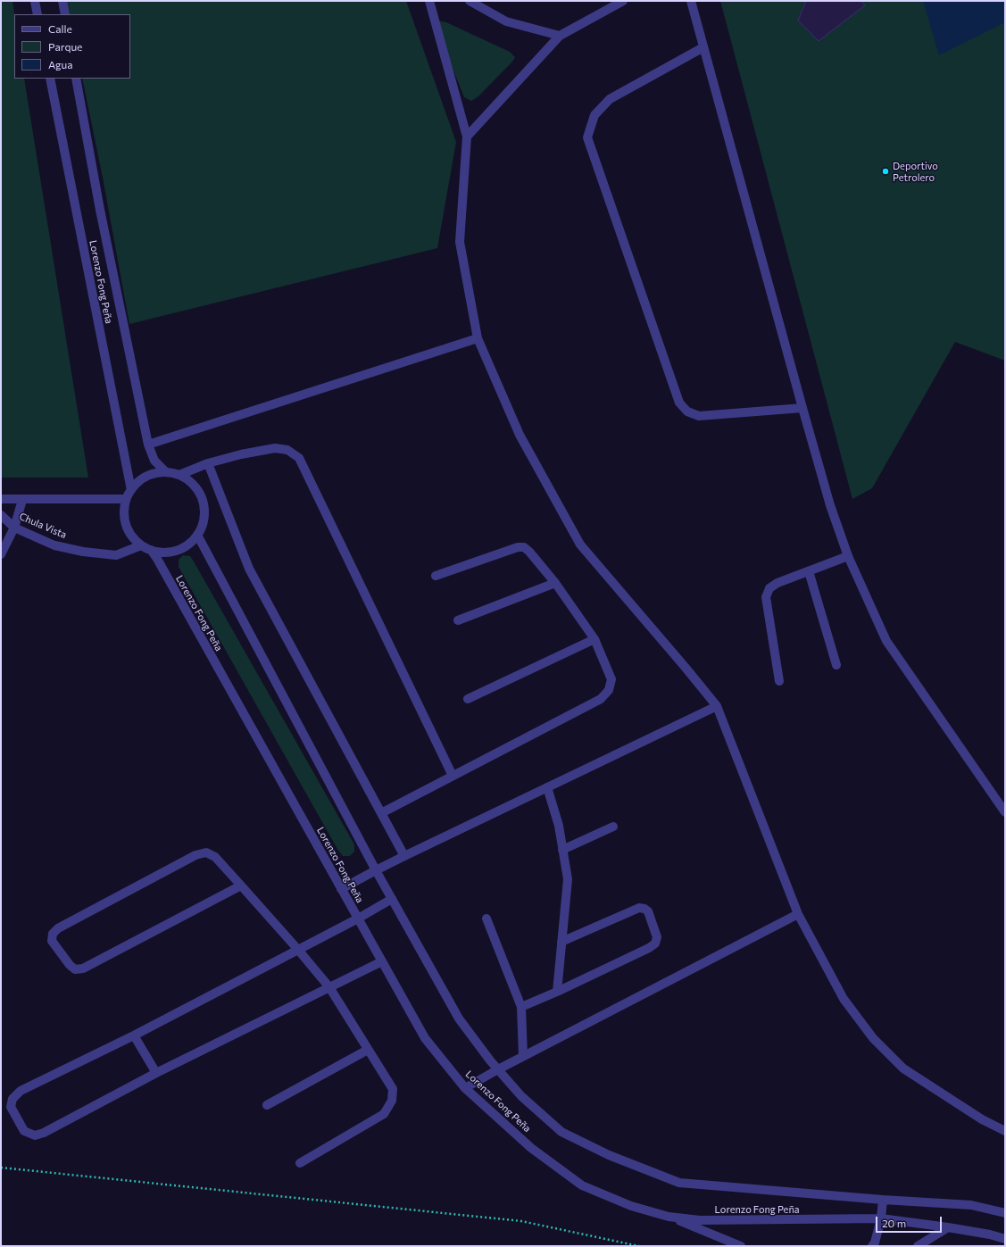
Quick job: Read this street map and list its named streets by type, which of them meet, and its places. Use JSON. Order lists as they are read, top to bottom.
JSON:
{
  "streets": {
    "street": ["Lorenzo Fong Peña", "Chula Vista"]
  },
  "crossings": [
    ["Lorenzo Fong Peña", "Chula Vista"]
  ],
  "places": ["Deportivo Petrolero"],
  "legend": ["Calle", "Parque", "Agua"],
  "scale_bar": "20 m"
}
